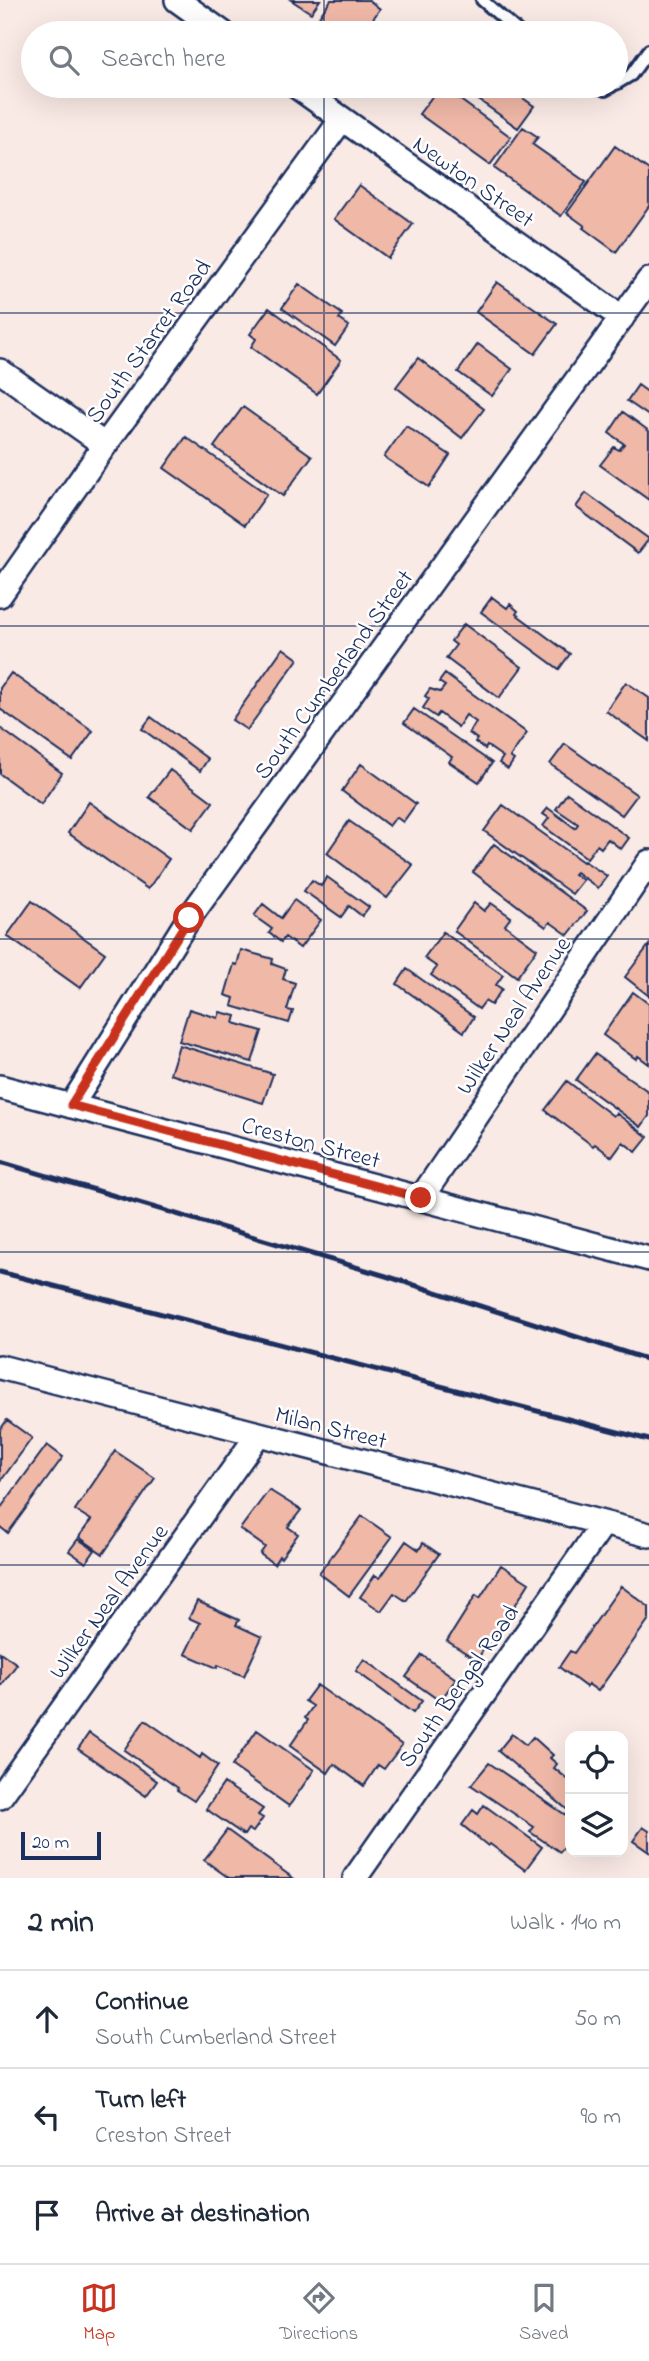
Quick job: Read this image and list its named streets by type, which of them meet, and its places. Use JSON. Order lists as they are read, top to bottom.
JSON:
{
  "streets": {
    "street": [
      "Newton Street",
      "South Starret Road",
      "South Cumberland Street",
      "Wilker Neal Avenue",
      "Creston Street",
      "Milan Street",
      "South Bengal Road"
    ]
  },
  "crossings": [
    ["Newton Street", "South Starret Road"],
    ["Newton Street", "South Cumberland Street"],
    ["South Cumberland Street", "Creston Street"],
    ["Wilker Neal Avenue", "Creston Street"],
    ["Wilker Neal Avenue", "Milan Street"],
    ["Milan Street", "South Bengal Road"]
  ],
  "scale_bar": "20 m",
  "page": {
    "search": "Search here",
    "scale": "20 m",
    "heading": ["2 min", "Walk · 140 m"],
    "list": [
      ["Continue", "South Cumberland Street", "50 m"],
      ["Turn left", "Creston Street", "90 m"],
      "Arrive at destination"
    ],
    "nav": ["Map", "Directions", "Saved"]
  }
}
